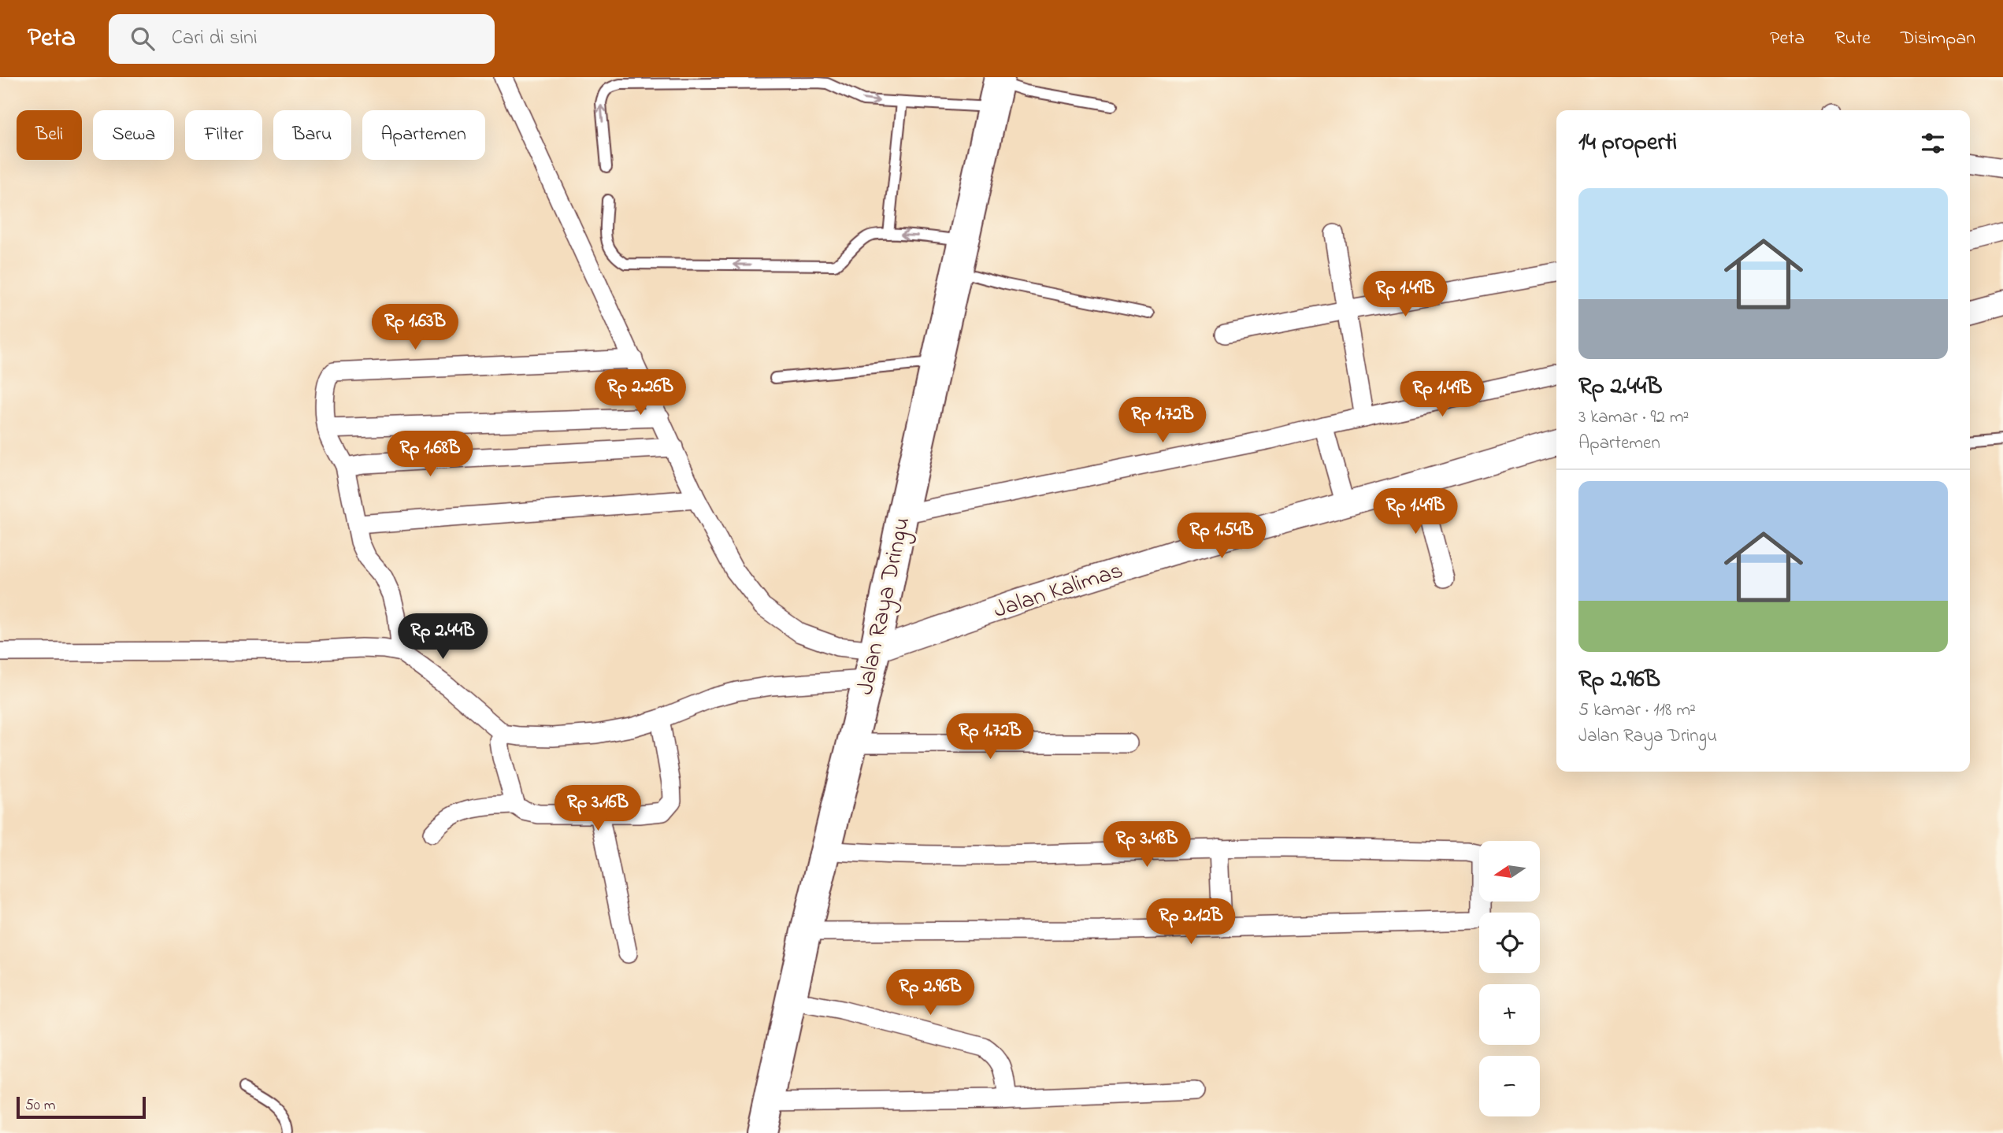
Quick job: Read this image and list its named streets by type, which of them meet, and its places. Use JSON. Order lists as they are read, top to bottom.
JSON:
{
  "streets": {
    "highway": ["Jalan Raya Dringu"],
    "street": ["Jalan Kalimas"]
  },
  "crossings": [
    ["Jalan Kalimas", "Jalan Raya Dringu"]
  ],
  "scale_bar": "50 m",
  "north": "left",
  "page": {
    "header": "Peta",
    "search": "Cari di sini",
    "nav": ["Peta", "Rute", "Disimpan"],
    "chip": [
      "Beli",
      "Sewa",
      "Filter",
      "Baru",
      "Apartemen"
    ],
    "heading": "14 properti",
    "list": [
      {
        "name": "Rp 2.44B",
        "note": "3 kamar · 92 m² · Apartemen"
      },
      {
        "name": "Rp 2.96B",
        "note": "5 kamar · 118 m² · Jalan Raya Dringu"
      }
    ],
    "price": [
      "Rp 1.49B",
      "Rp 1.63B",
      "Rp 2.26B",
      "Rp 1.49B",
      "Rp 1.72B",
      "Rp 1.68B",
      "Rp 1.49B",
      "Rp 1.54B",
      "Rp 2.44B",
      "Rp 1.72B",
      "Rp 3.16B",
      "Rp 3.48B",
      "Rp 2.12B",
      "Rp 2.96B"
    ],
    "map_buttons": ["+", "−"],
    "scale": "50 m"
  }
}
